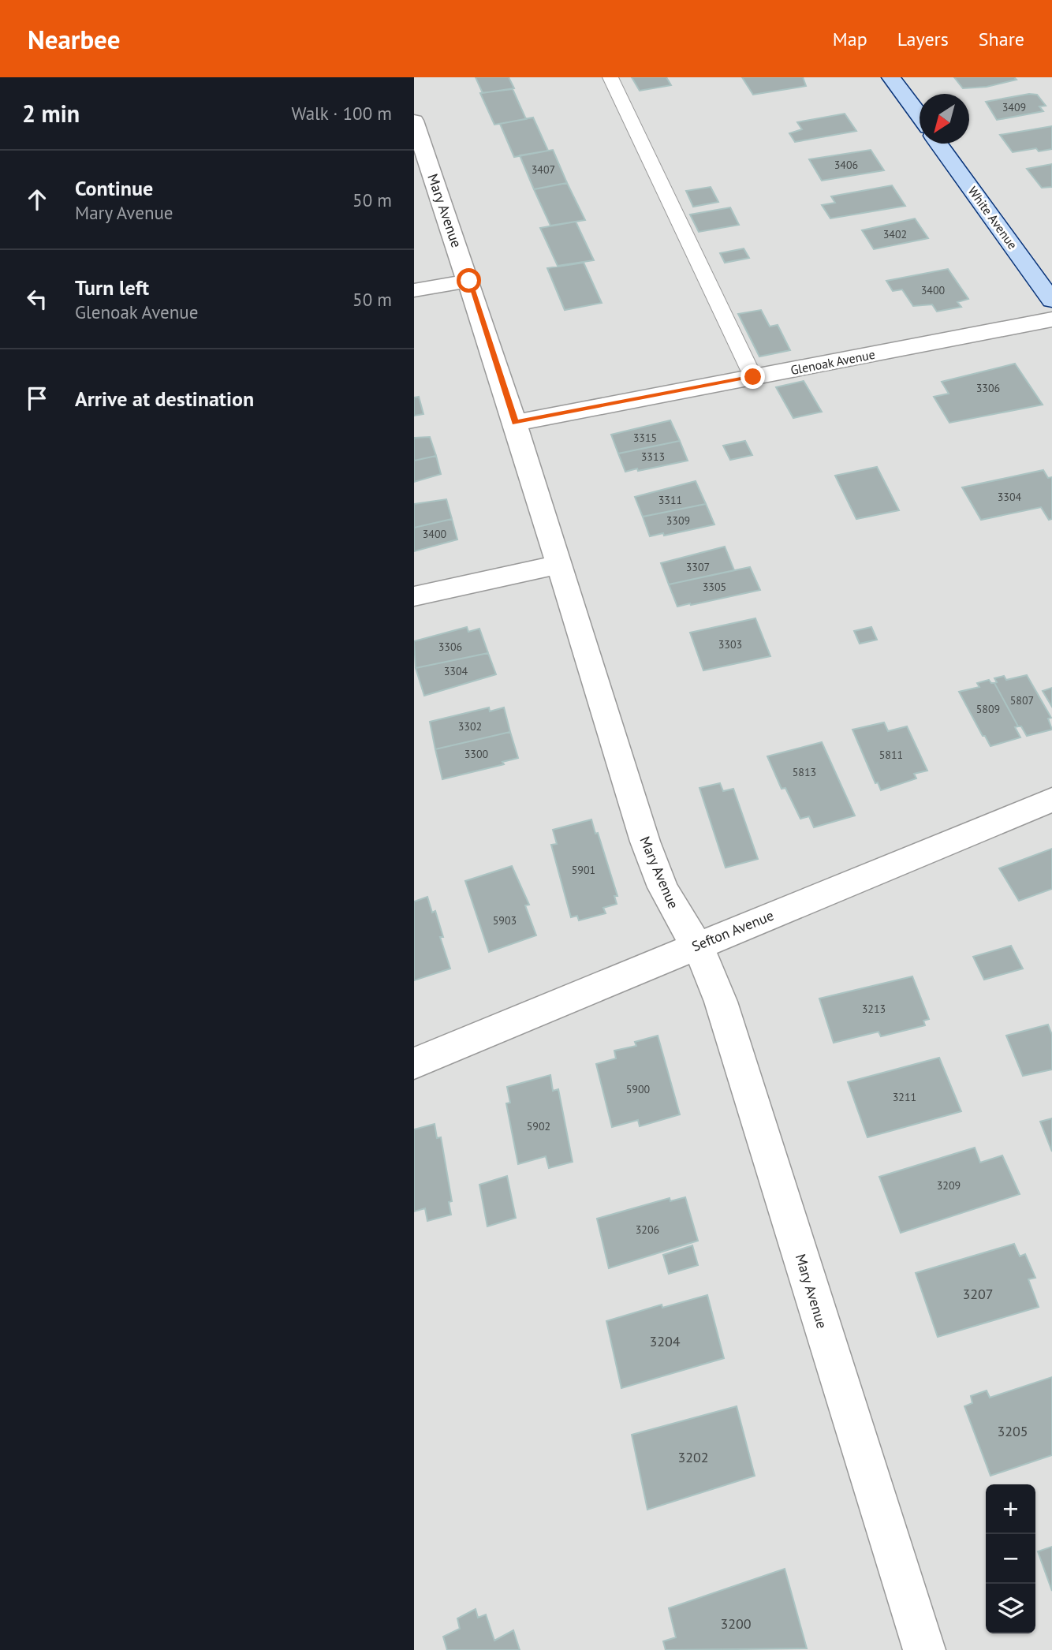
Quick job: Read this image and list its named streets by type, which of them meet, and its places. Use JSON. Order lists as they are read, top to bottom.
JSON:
{
  "streets": {
    "street": [
      "Mary Avenue",
      "White Avenue",
      "Glenoak Avenue",
      "Sefton Avenue"
    ]
  },
  "crossings": [
    ["Mary Avenue", "Glenoak Avenue"],
    ["Mary Avenue", "Sefton Avenue"]
  ],
  "house_numbers": [
    "3409",
    "3406",
    "3407",
    "3402",
    "3400",
    "3306",
    "3315",
    "3313",
    "3304",
    "3311",
    "3309",
    "3400",
    "3307",
    "3305",
    "3303",
    "3306",
    "3304",
    "5807",
    "5809",
    "3302",
    "3300",
    "5811",
    "5813",
    "5901",
    "5903",
    "3213",
    "5900",
    "3211",
    "5902",
    "3209",
    "3206",
    "3207",
    "3204",
    "3205",
    "3202",
    "3200"
  ],
  "north": "bottom left",
  "page": {
    "header": "Nearbee",
    "nav": ["Map", "Layers", "Share"],
    "heading": ["2 min", "Walk · 100 m"],
    "list": [
      ["Continue", "Mary Avenue", "50 m"],
      ["Turn left", "Glenoak Avenue", "50 m"],
      "Arrive at destination"
    ],
    "map_buttons": ["+", "−"]
  }
}
